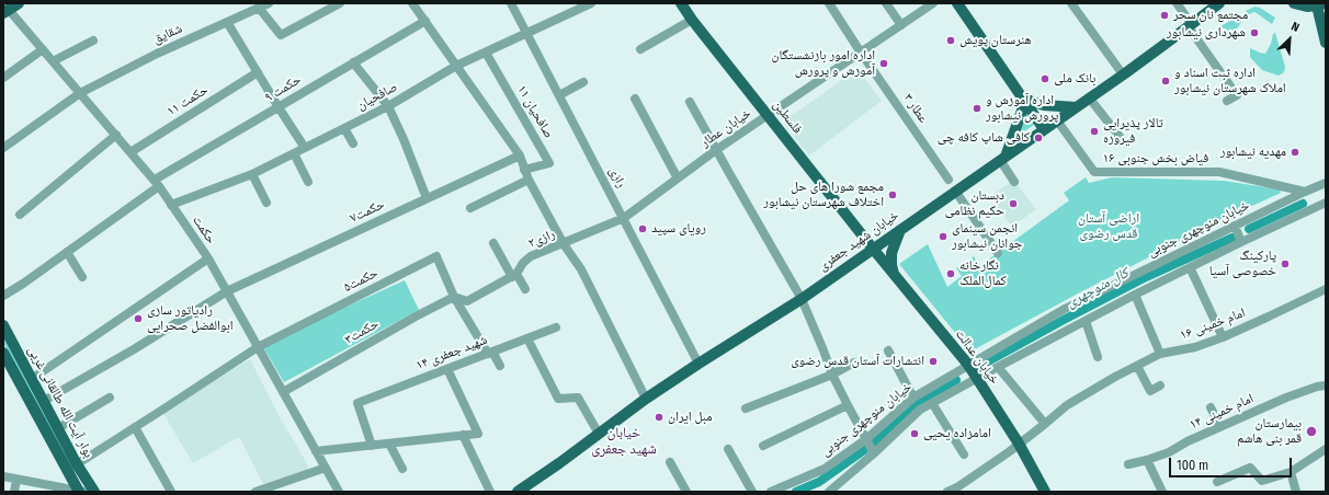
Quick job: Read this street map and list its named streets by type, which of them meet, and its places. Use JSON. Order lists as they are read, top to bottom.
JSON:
{
  "streets": {
    "main road": [
      "فلسطین",
      "خیابان شهید جعفری",
      "خیابان عدالت",
      "بوار آیت الله طالقانی غربی"
    ],
    "street": [
      "شقایق",
      "حکمت ۹",
      "صافحیان",
      "حکمت ۱۱",
      "عطار ۳",
      "صافحیان ۱۱",
      "خیابان عطار",
      "فیاض بخش جنوبی ۱۶",
      "رازی",
      "حکمت۷",
      "خیابان منوچهری جنوبی",
      "حکمت",
      "رازی۲",
      "حکمت۵",
      "امام خمینی ۱۶",
      "حکمت۳",
      "شهید جعفری ۱۴",
      "امام خمینی ۱۴"
    ]
  },
  "crossings": [
    ["شقایق", "حکمت"],
    ["حکمت ۹", "حکمت"],
    ["صافحیان", "صافحیان ۱۱"],
    ["صافحیان", "رازی"],
    ["صافحیان", "حکمت"],
    ["حکمت ۱۱", "حکمت"],
    ["عطار ۳", "خیابان عطار"],
    ["فلسطین", "خیابان عطار"],
    ["فلسطین", "خیابان شهید جعفری"],
    ["فلسطین", "خیابان عدالت"],
    ["خیابان عطار", "رازی"],
    ["خیابان عطار", "رازی۲"],
    ["فیاض بخش جنوبی ۱۶", "خیابان منوچهری جنوبی"],
    ["فیاض بخش جنوبی ۱۶", "خیابان شهید جعفری"],
    ["رازی", "رازی۲"],
    ["رازی", "خیابان شهید جعفری"],
    ["حکمت۷", "حکمت"],
    ["حکمت۷", "بوار آیت الله طالقانی غربی"],
    ["خیابان منوچهری جنوبی", "خیابان عدالت"],
    ["حکمت", "حکمت۵"],
    ["حکمت", "حکمت۳"],
    ["رازی۲", "حکمت۵"],
    ["رازی۲", "حکمت۳"],
    ["خیابان شهید جعفری", "خیابان عدالت"],
    ["حکمت۵", "حکمت۳"],
    ["امام خمینی ۱۶", "خیابان عدالت"]
  ],
  "districts": ["خیابان شهید جعفری"],
  "water": ["کال منوچهری"],
  "parks": ["اراضی آستان قدس رضوی"],
  "places": [
    "مجتمع نان سحر",
    "شهرداری نیشابور",
    "هنرستان پویش",
    "اداره امور بازنشستگان آموزش و پرورش",
    "بانک ملی",
    "اداره ثبت اسناد و املاک شهرستان نیشابور",
    "اداره آموزش و پرورش نیشابور",
    "تالار پذیرایی فیروزه",
    "کافی شاپ کافه چی",
    "مهدیه نیشابور",
    "مجمع شورا های حل اختلاف شهرستان نیشابور",
    "دبستان حکیم نظامی",
    "رویای سپید",
    "انجمن سینمای جوانان نیشابور",
    "پارکینگ خصوصی آسیا",
    "نگارخانه کمال‌الملک",
    "رادیاتور سازی ابوالفضل صحرایی",
    "انتشارات آستان قدس رضوی",
    "مبل ایران",
    "بیمارستان قمر بنی هاشم",
    "امامزاده یحیی"
  ],
  "scale_bar": "100 m",
  "north": "top right"
}
